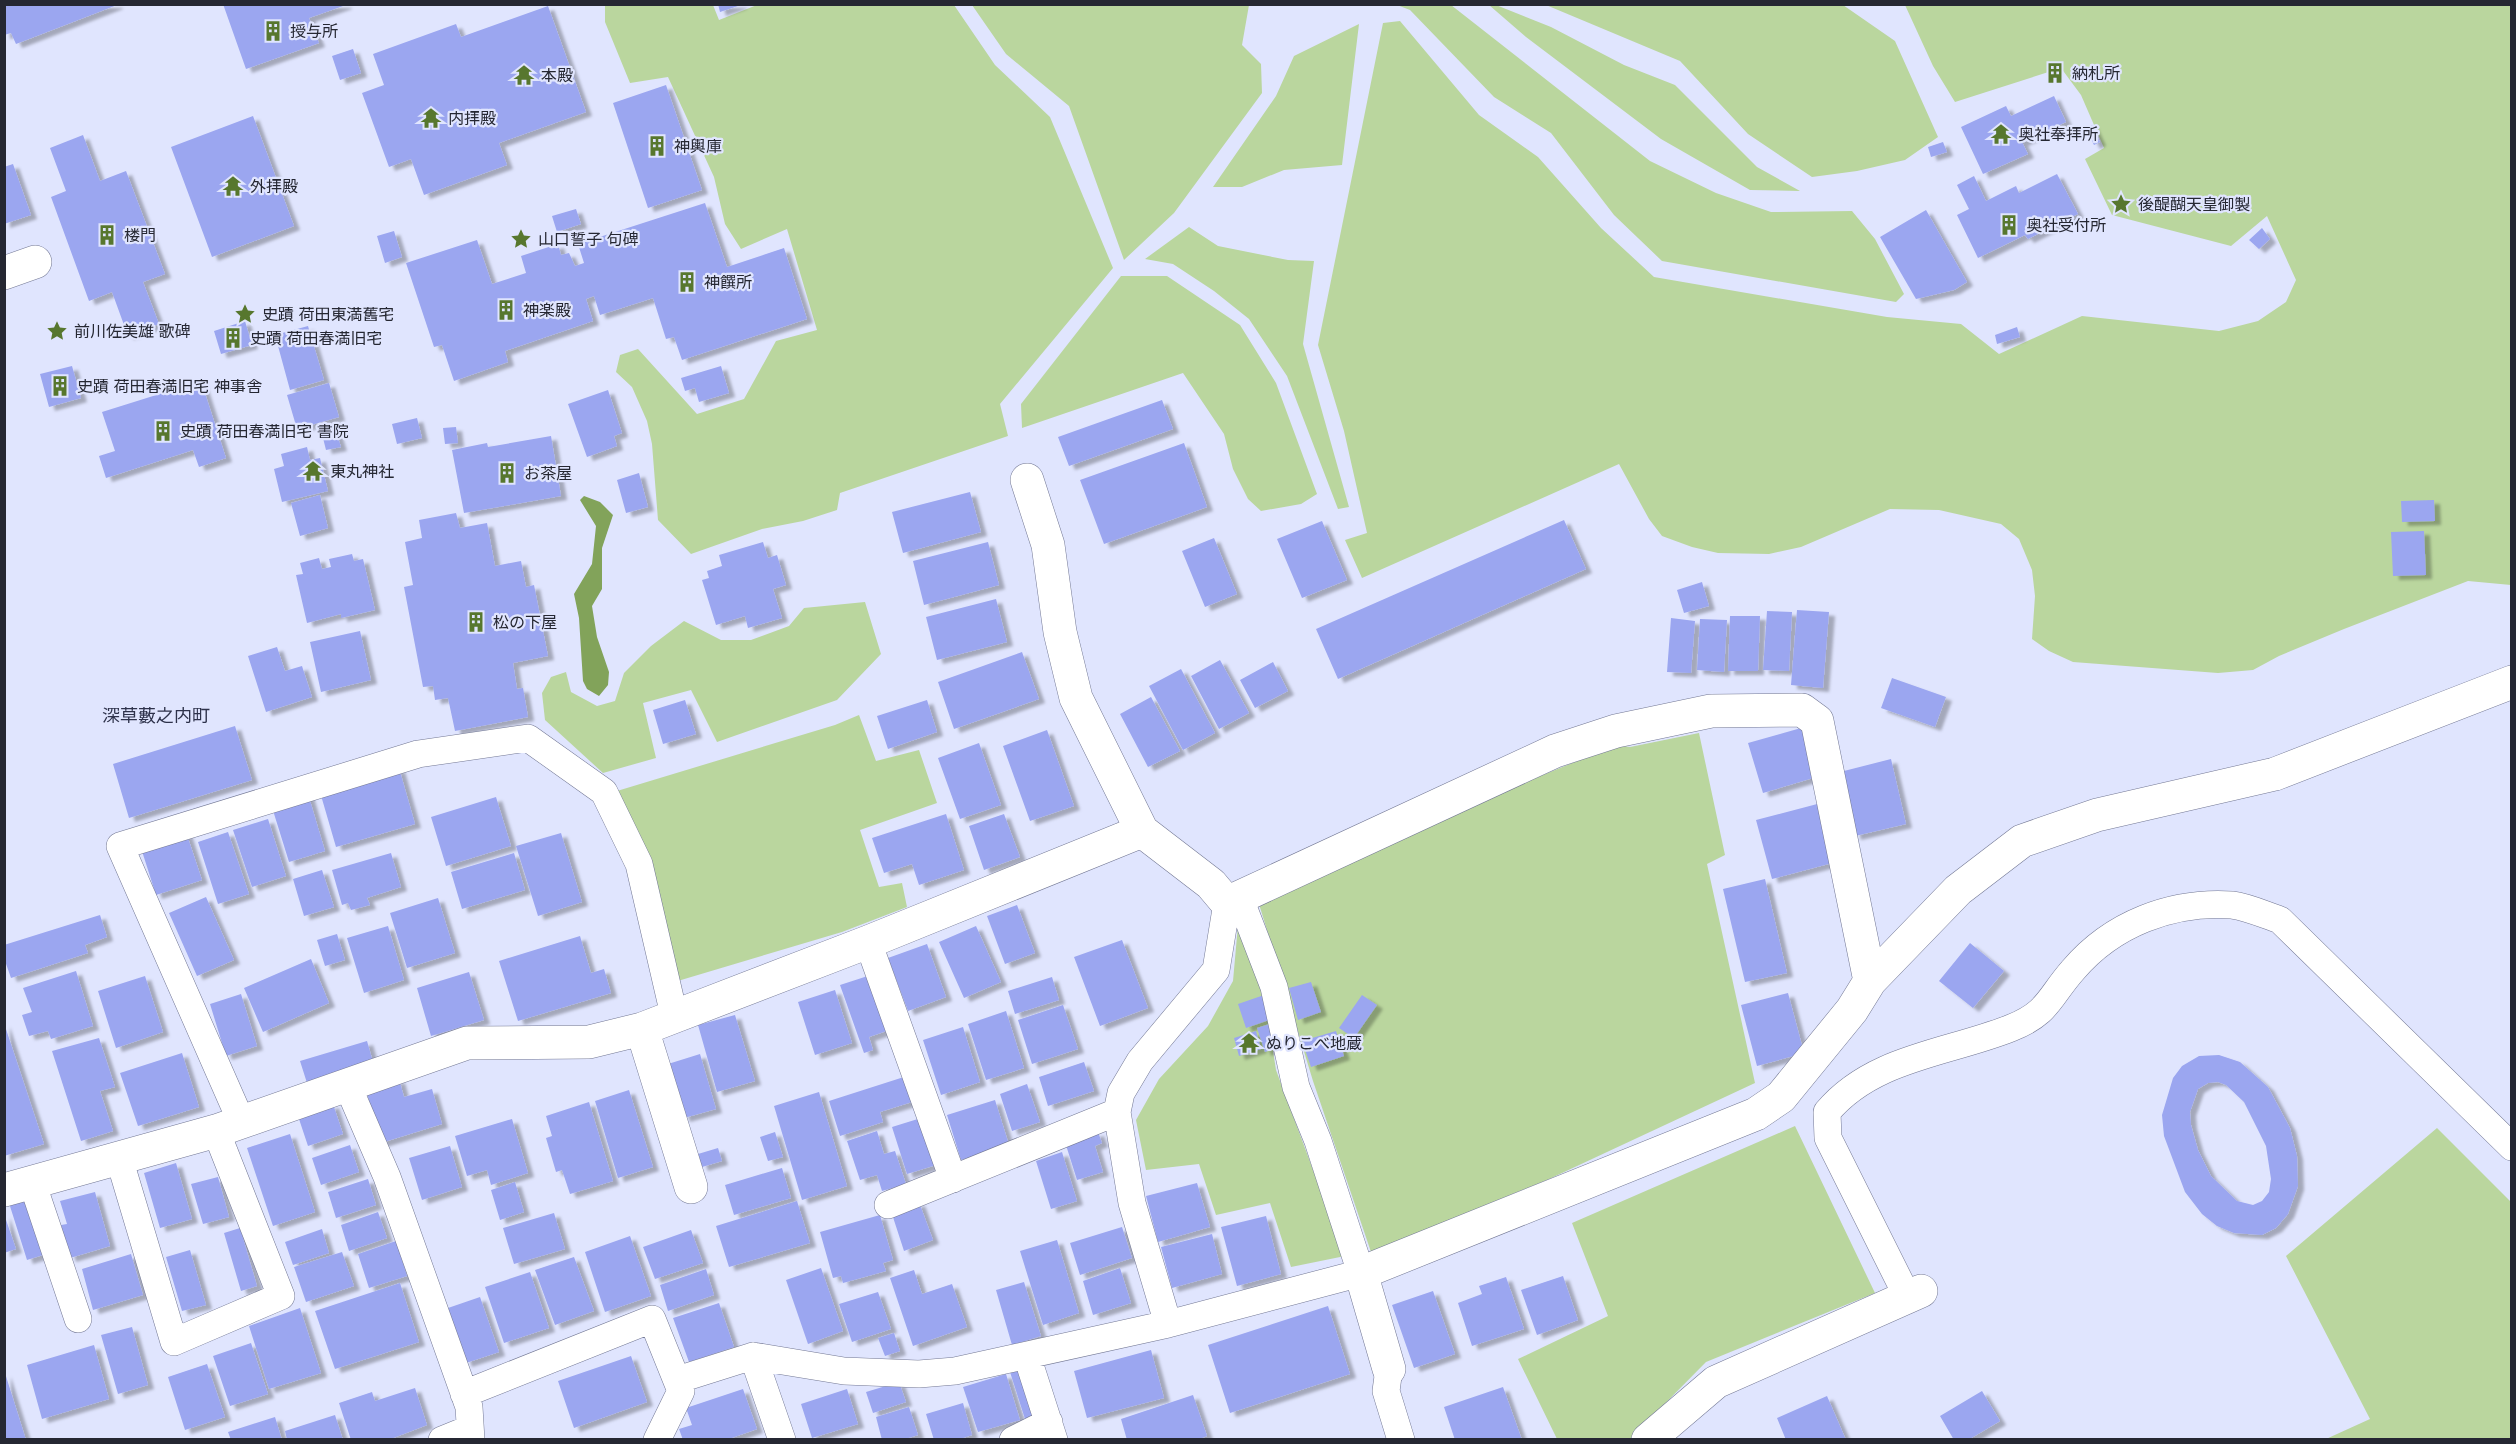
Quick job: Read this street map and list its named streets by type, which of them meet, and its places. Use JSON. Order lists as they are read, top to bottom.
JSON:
{
  "districts": ["深草藪之内町"],
  "places": {
    "building": [
      "授与所",
      "納札所",
      "神輿庫",
      "奥社受付所",
      "楼門",
      "神饌所",
      "神楽殿",
      "史蹟 荷田春満旧宅",
      "史蹟 荷田春満旧宅 神事舎",
      "史蹟 荷田春満旧宅 書院",
      "お茶屋",
      "松の下屋"
    ],
    "temple": [
      "本殿",
      "内拝殿",
      "奥社奉拝所",
      "外拝殿",
      "東丸神社",
      "ぬりこべ地蔵"
    ],
    "place": [
      "後醍醐天皇御製",
      "山口誓子 句碑",
      "史蹟 荷田東満舊宅",
      "前川佐美雄 歌碑"
    ]
  }
}
